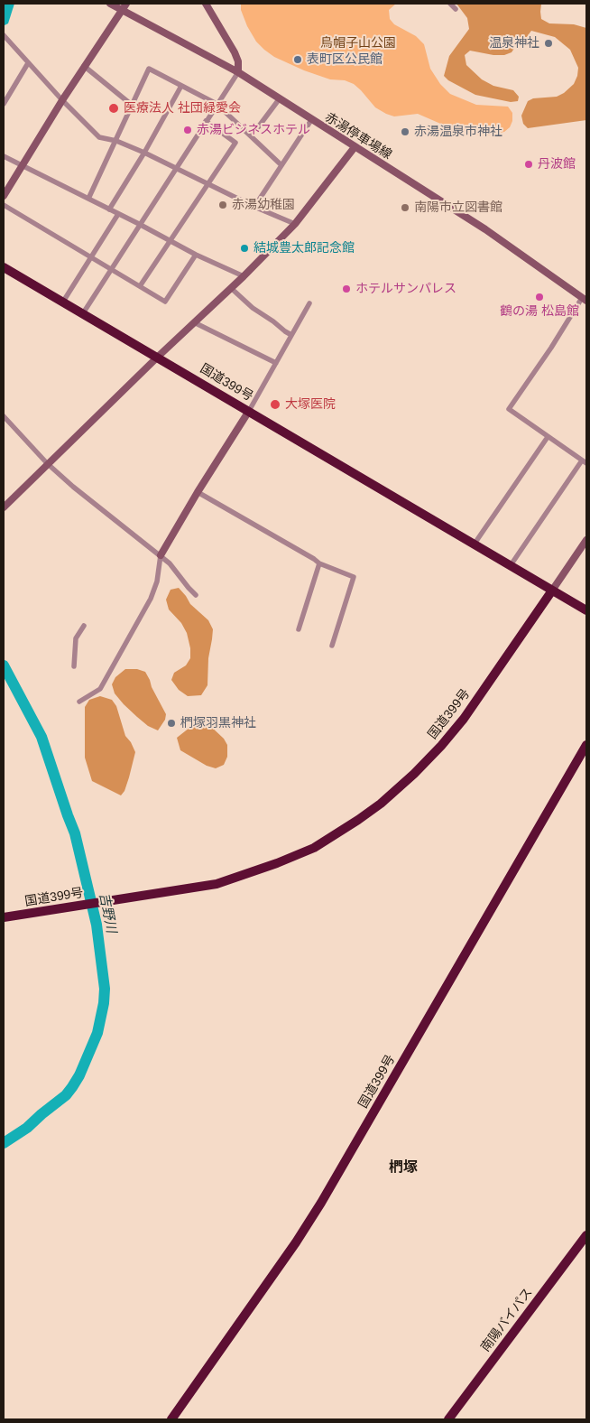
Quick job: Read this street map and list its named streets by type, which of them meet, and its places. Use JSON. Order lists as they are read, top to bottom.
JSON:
{
  "streets": {
    "highway": ["国道399号", "南陽バイパス"],
    "street": ["赤湯停車場線"]
  },
  "districts": ["椚塚"],
  "water": ["吉野川"],
  "parks": ["烏帽子山公園"],
  "places": [
    "温泉神社",
    "表町区公民館",
    "医療法人 社団緑愛会",
    "赤湯ビジネスホテル",
    "赤湯温泉市神社",
    "丹波館",
    "赤湯幼稚園",
    "南陽市立図書館",
    "結城豊太郎記念館",
    "ホテルサンパレス",
    "鶴の湯 松島館",
    "大塚医院",
    "椚塚羽黒神社"
  ]
}
